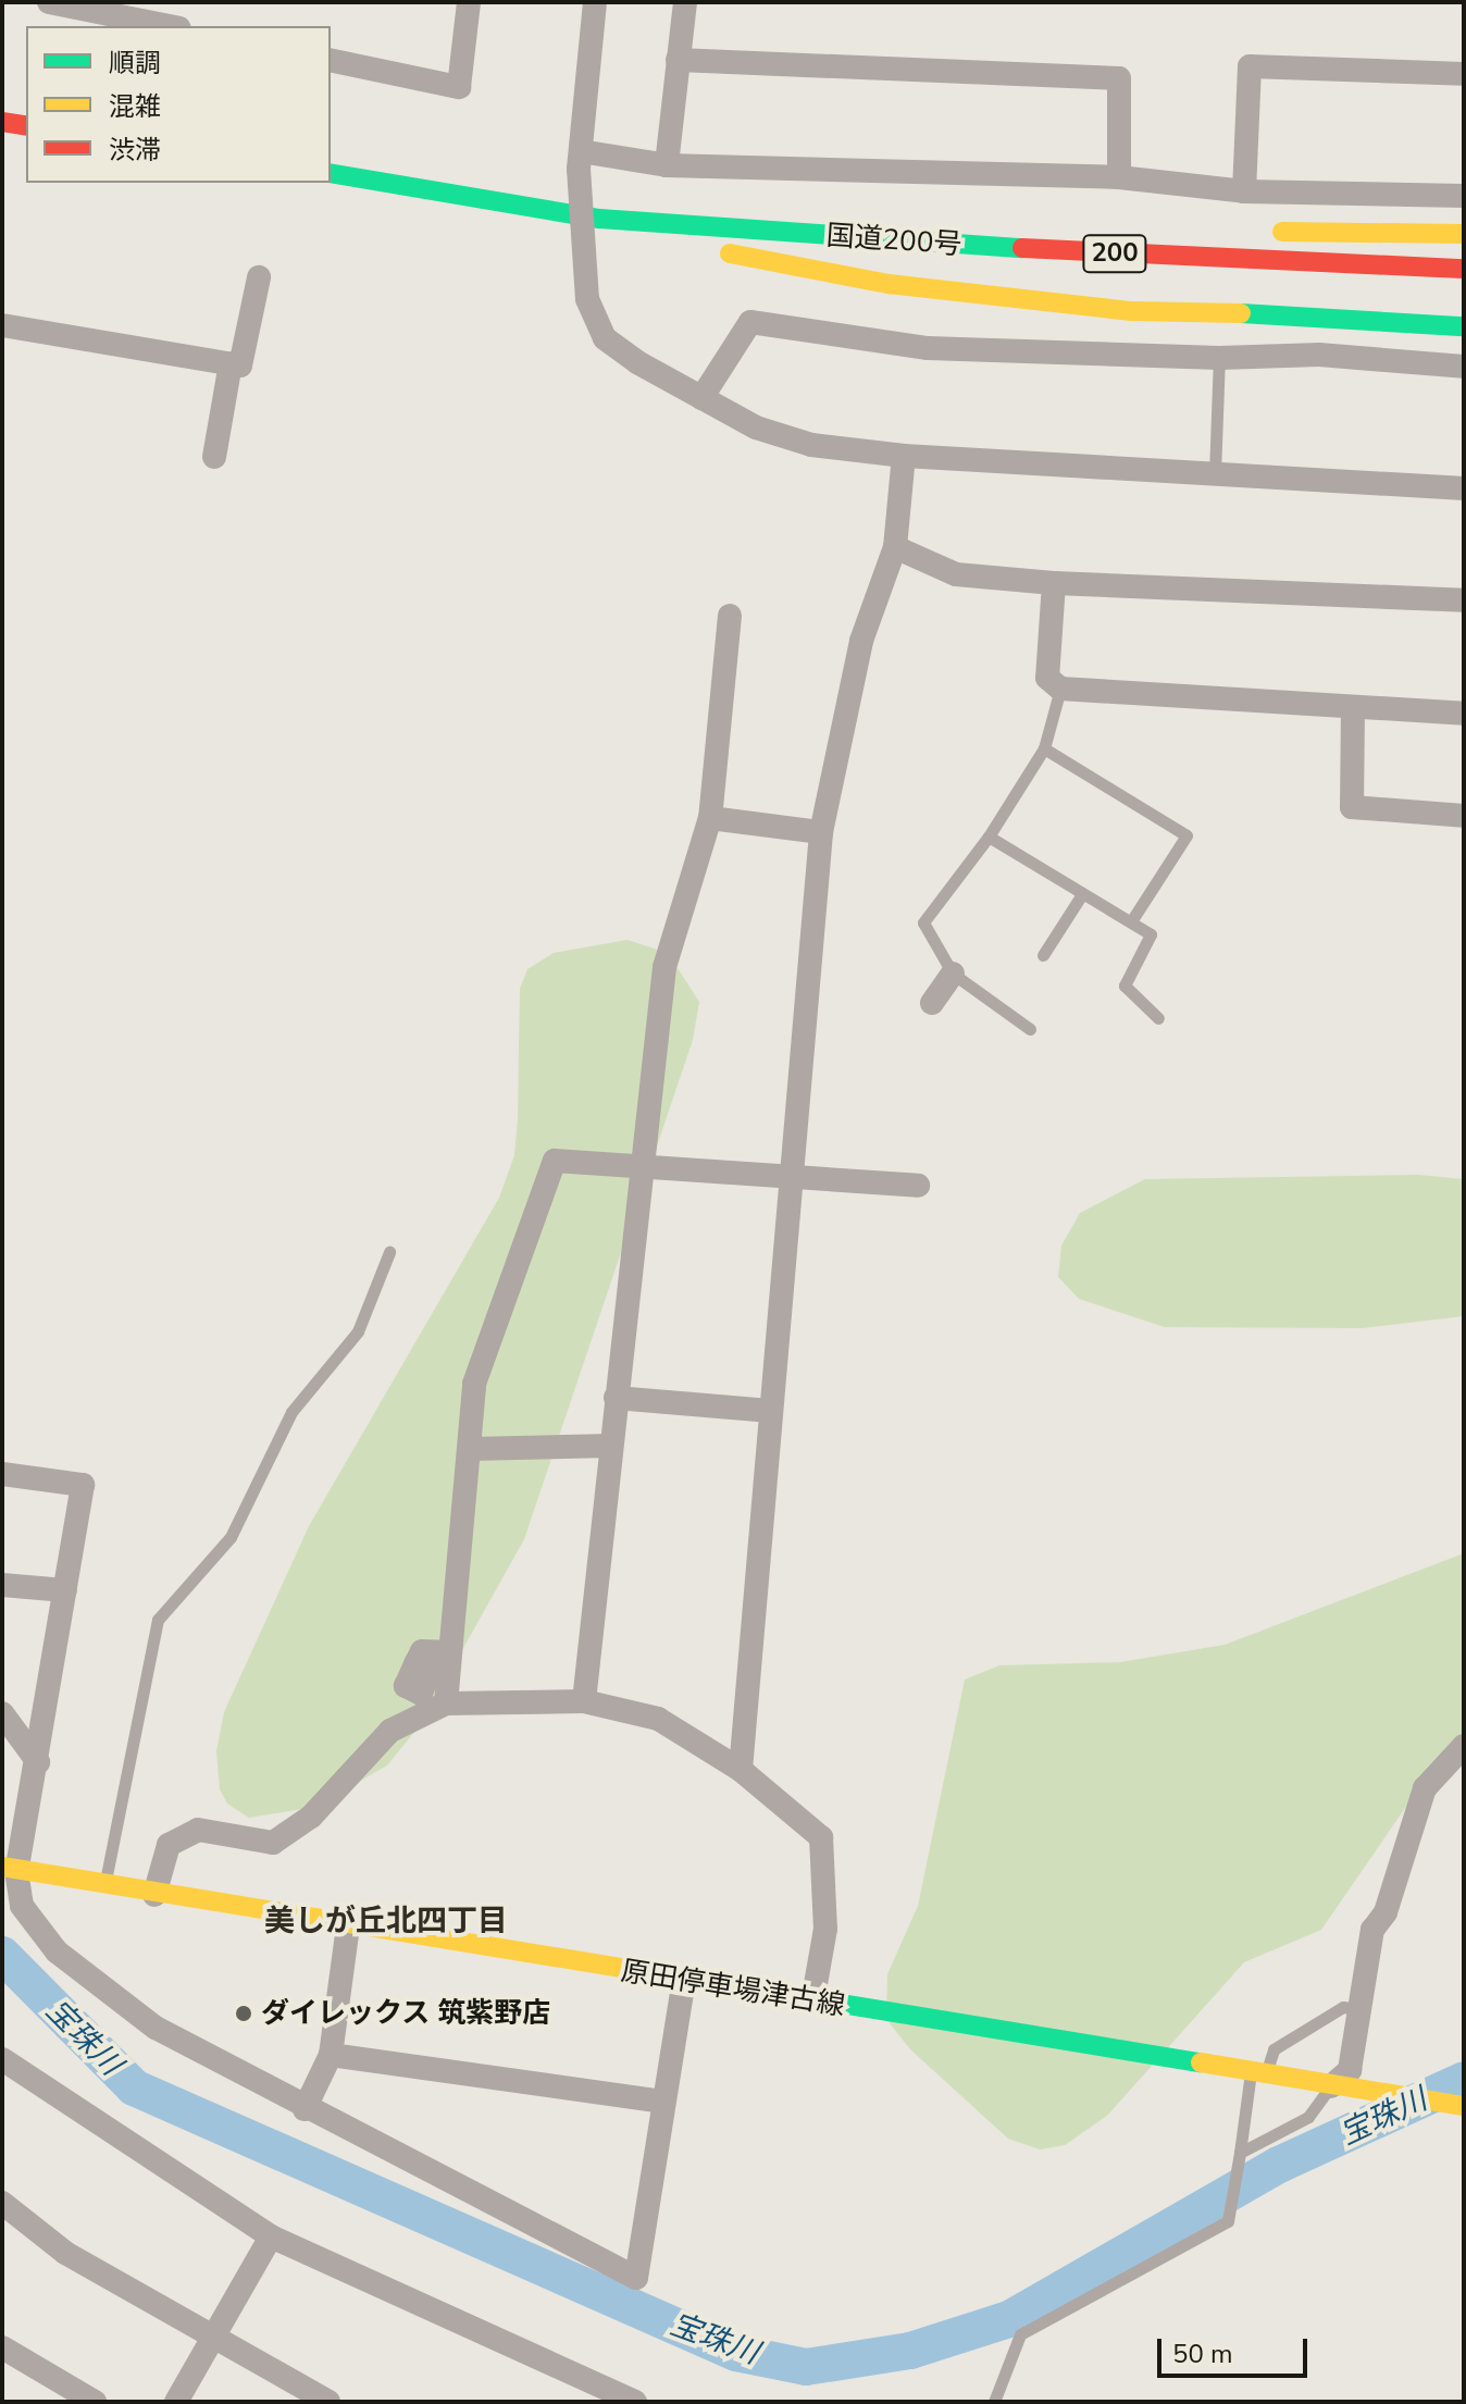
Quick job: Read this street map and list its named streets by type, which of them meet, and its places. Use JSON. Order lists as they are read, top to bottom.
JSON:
{
  "streets": {
    "main road": ["国道200号", "200", "原田停車場津古線"]
  },
  "districts": ["美しが丘北四丁目"],
  "water": ["宝珠川"],
  "places": ["ダイレックス 筑紫野店"],
  "legend": ["順調", "混雑", "渋滞"],
  "scale_bar": "50 m"
}
